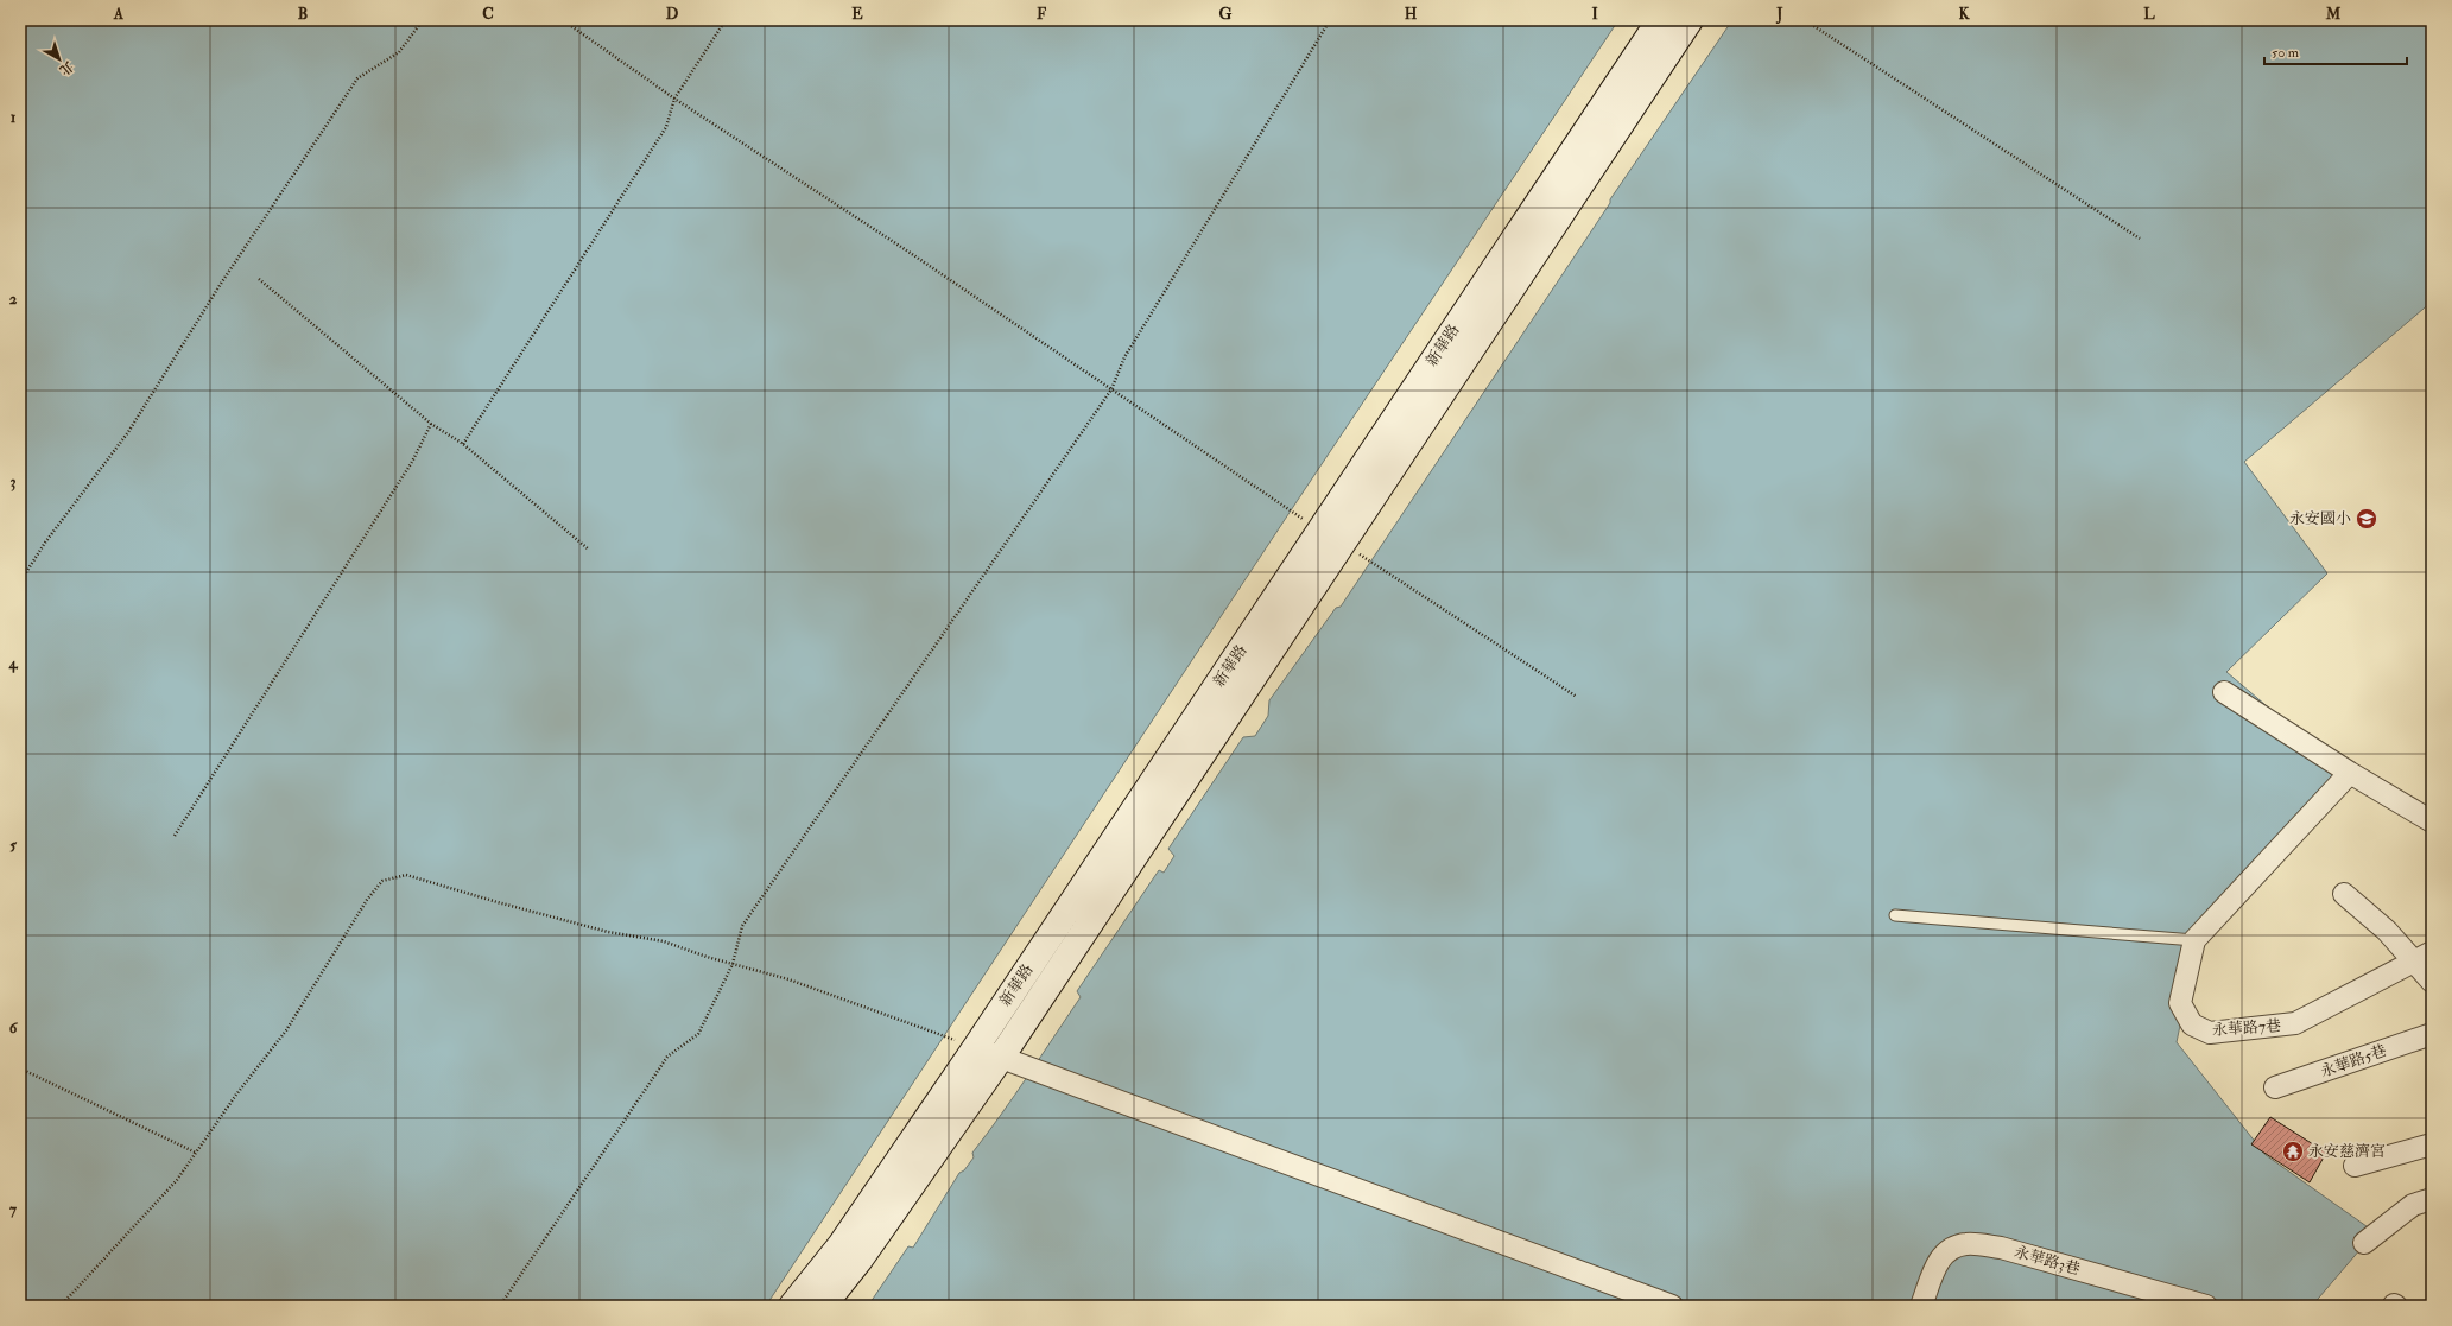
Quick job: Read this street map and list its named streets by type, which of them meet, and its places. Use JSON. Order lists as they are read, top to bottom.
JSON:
{
  "streets": {
    "street": [
      "新華路",
      "永華路7巷",
      "永華路5巷",
      "永華路3巷"
    ]
  },
  "places": {
    "school or university": ["永安國小"],
    "temple": ["永安慈濟宮"]
  },
  "scale_bar": "50 m",
  "north": "bottom right",
  "grid": {
    "columns": [
      "A",
      "B",
      "C",
      "D",
      "E",
      "F",
      "G",
      "H",
      "I",
      "J",
      "K",
      "L",
      "M"
    ],
    "rows": [
      "1",
      "2",
      "3",
      "4",
      "5",
      "6",
      "7"
    ]
  }
}
